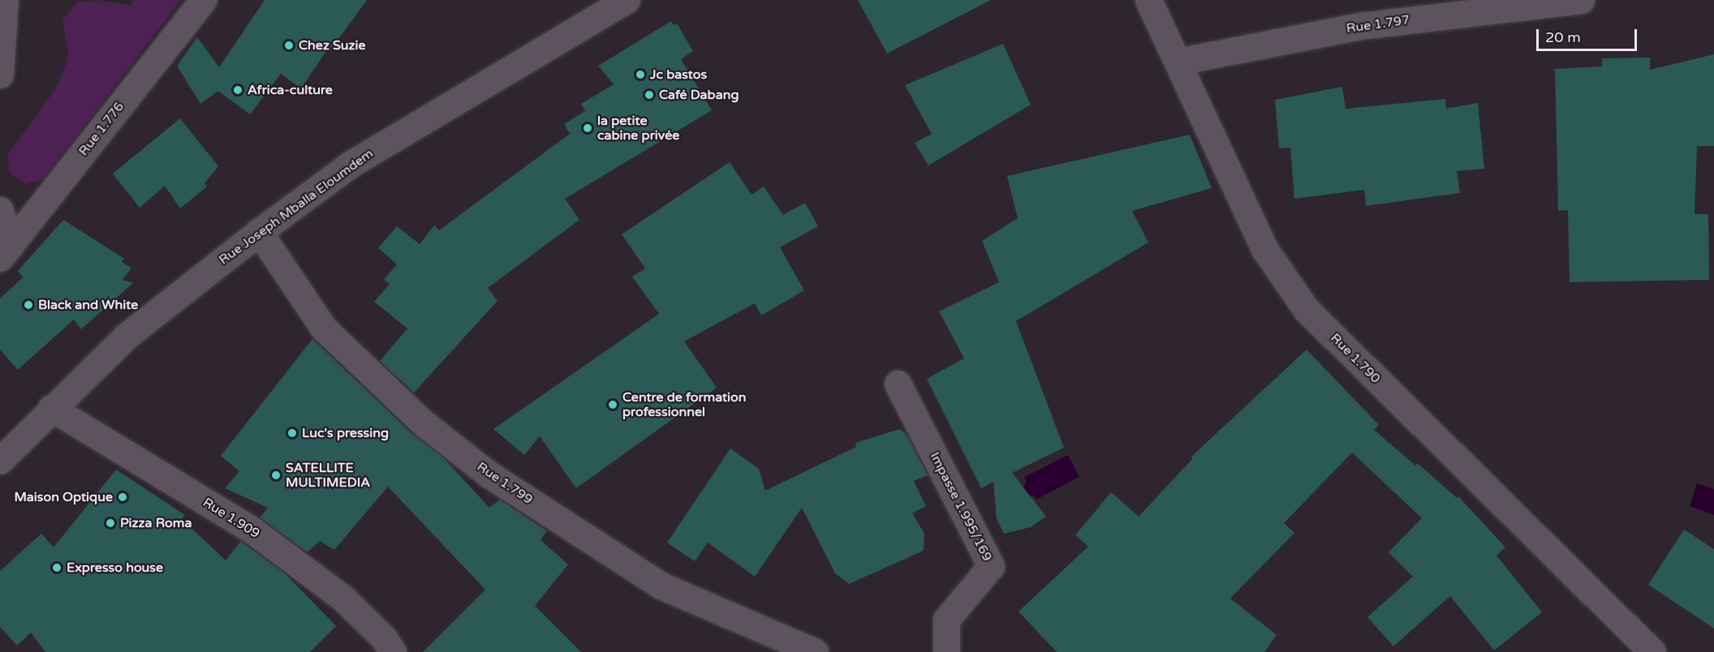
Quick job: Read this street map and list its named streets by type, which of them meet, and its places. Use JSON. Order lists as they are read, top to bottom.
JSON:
{
  "streets": {
    "street": [
      "Rue 1.797",
      "Rue 1.776",
      "Rue Joseph Mballa Eloumdem",
      "Rue 1.790",
      "Rue 1.799",
      "Impasse 1.995/169",
      "Rue 1.909"
    ]
  },
  "crossings": [
    ["Rue 1.797", "Rue 1.790"],
    ["Rue Joseph Mballa Eloumdem", "Rue 1.799"],
    ["Rue Joseph Mballa Eloumdem", "Rue 1.909"]
  ],
  "places": [
    "Chez Suzie",
    "Jc bastos",
    "Africa-culture",
    "Café Dabang",
    "la petite cabine privée",
    "Black and White",
    "Centre de formation professionnel",
    "Luc's pressing",
    "SATELLITE MULTIMEDIA",
    "Maison Optique",
    "Pizza Roma",
    "Expresso house"
  ],
  "scale_bar": "20 m"
}
